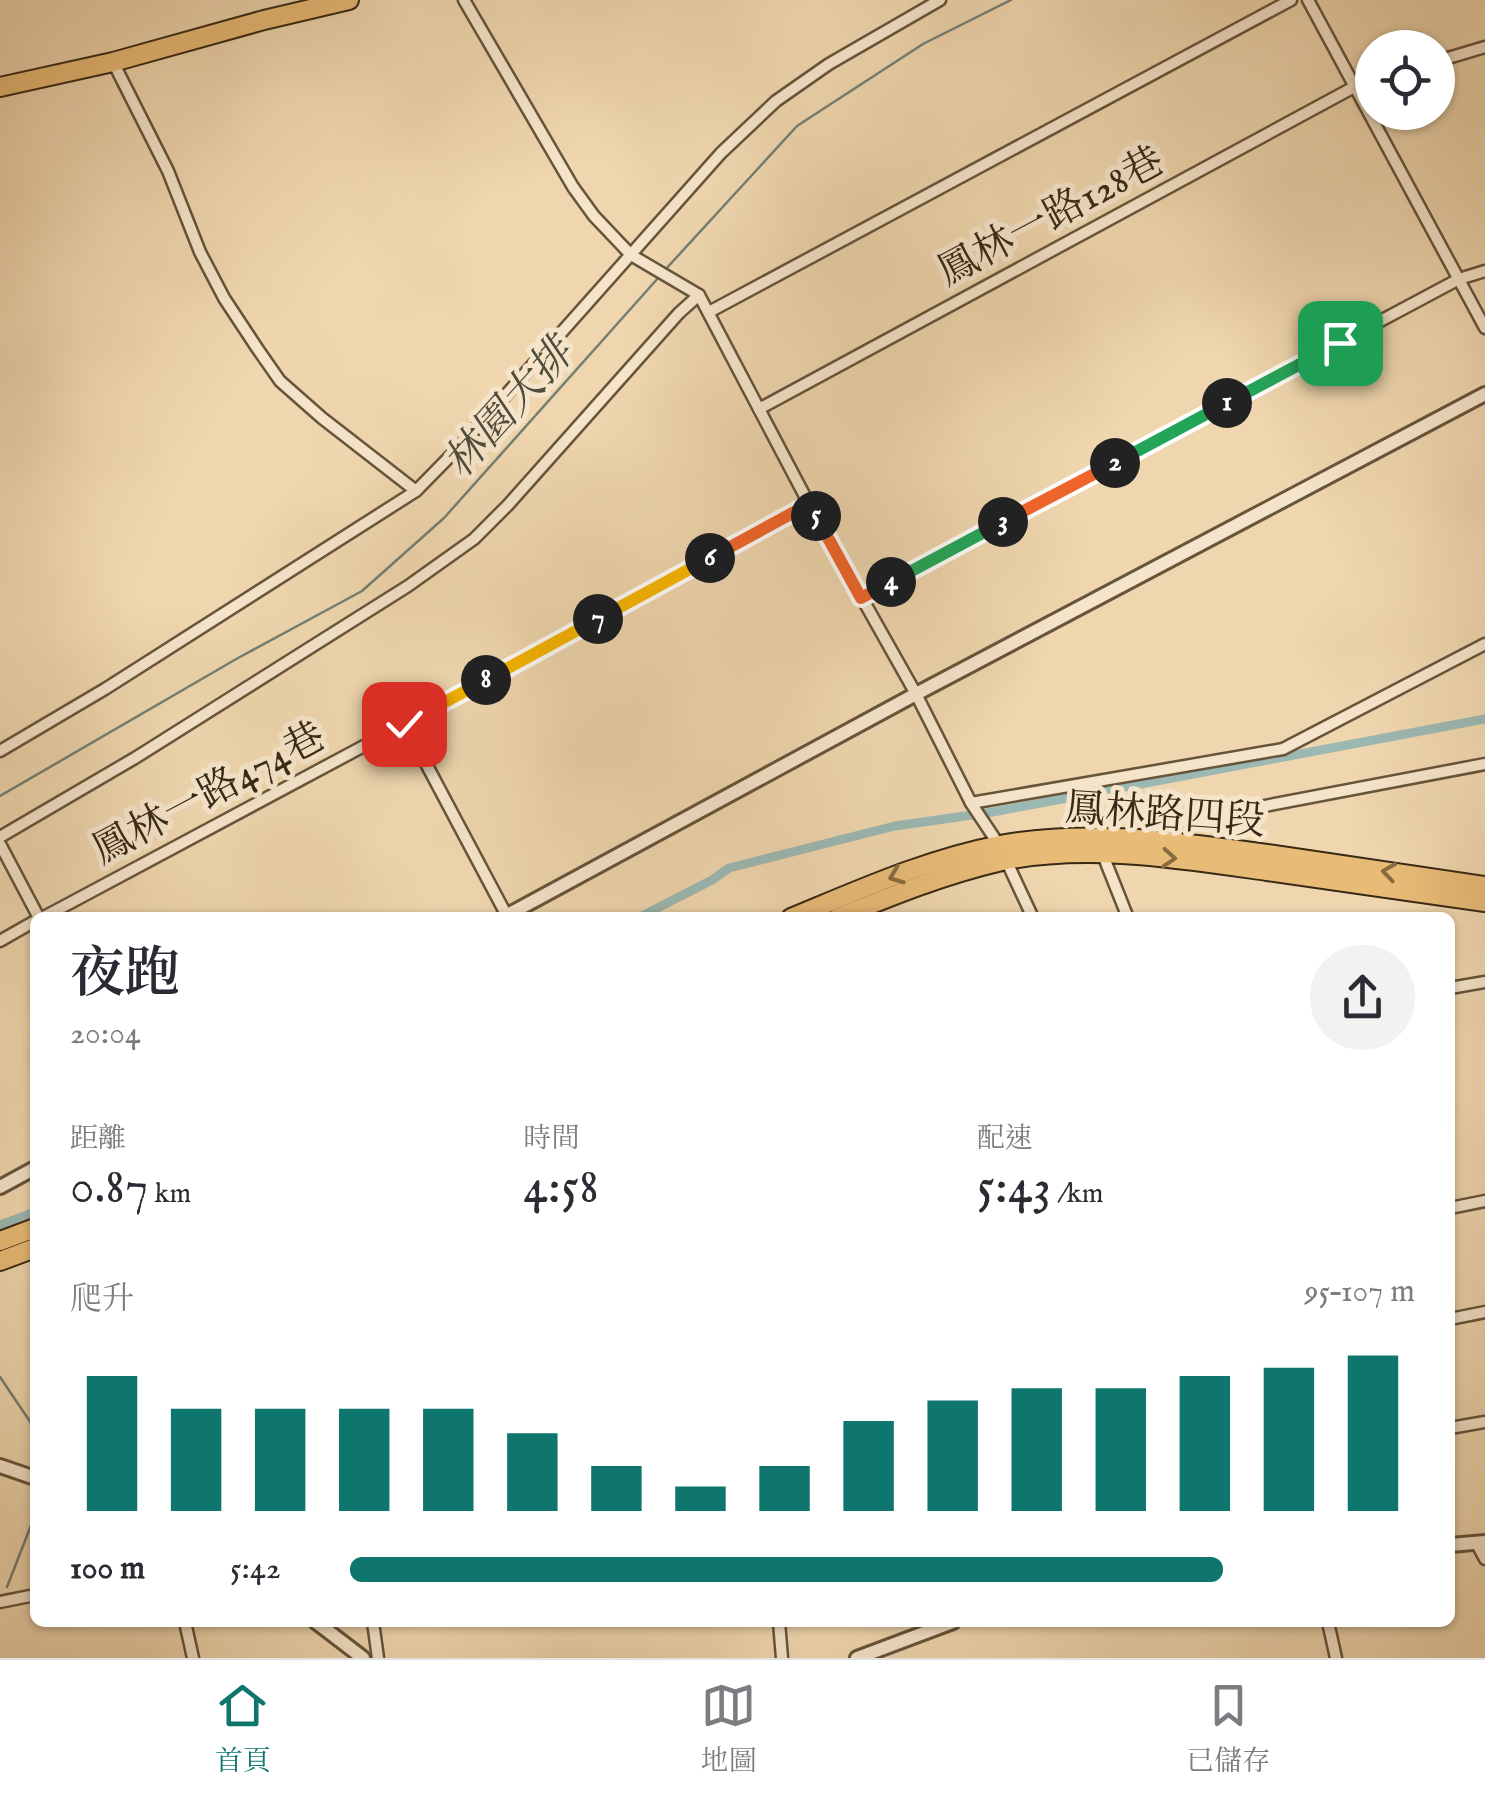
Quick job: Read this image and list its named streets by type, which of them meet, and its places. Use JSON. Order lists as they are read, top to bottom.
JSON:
{
  "streets": {
    "main road": ["鳳林路四段"],
    "street": ["鳳林一路128巷", "鳳林一路474巷"]
  },
  "water": ["林園大排"],
  "page": {
    "pins": [
      "1",
      "2",
      "5",
      "3",
      "6",
      "4",
      "7",
      "8"
    ],
    "heading": ["夜跑", "20:04"],
    "stats": [
      ["距離", "0.87 km"],
      ["時間", "4:58"],
      ["配速", "5:43 /km"]
    ],
    "chart": ["爬升", "95–107 m"],
    "list": [
      {
        "name": "100 m",
        "note": "5:42"
      }
    ],
    "tabs": ["首頁", "地圖", "已儲存"]
  }
}
